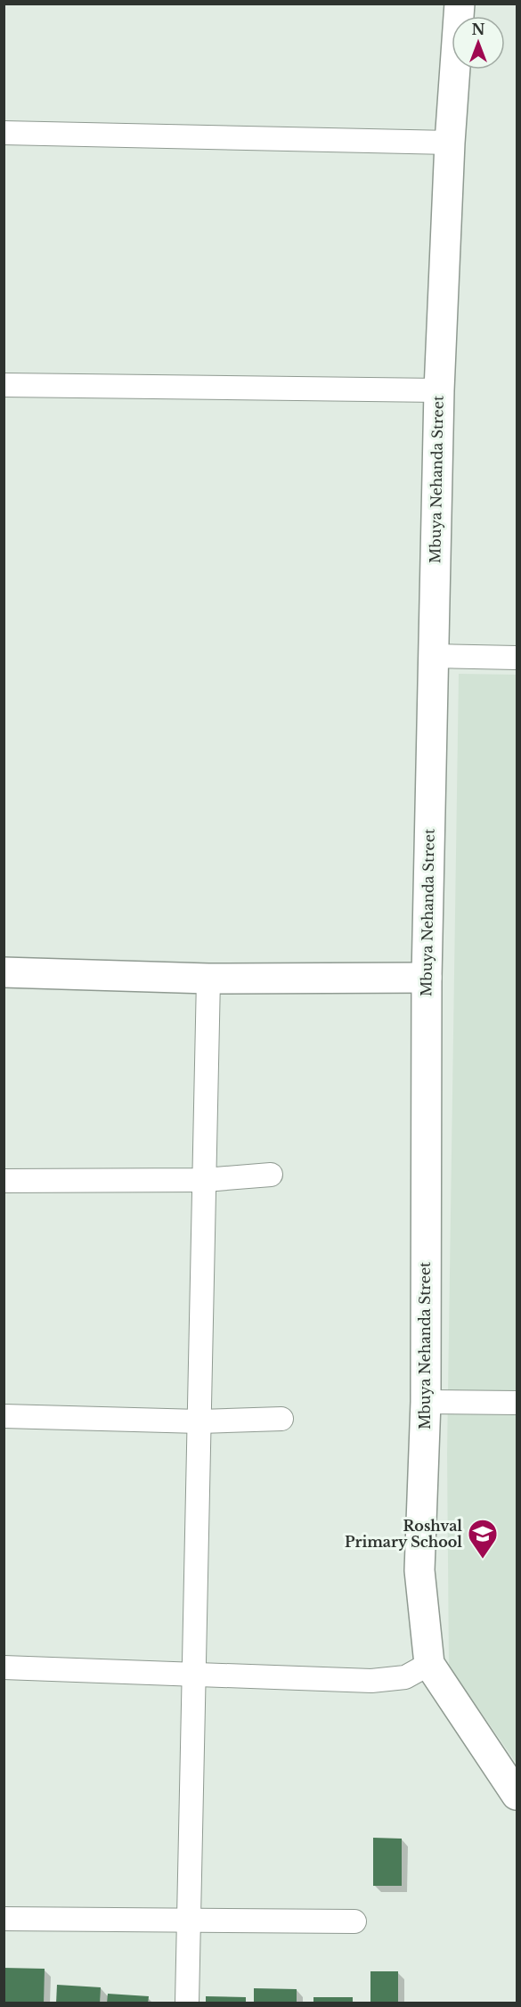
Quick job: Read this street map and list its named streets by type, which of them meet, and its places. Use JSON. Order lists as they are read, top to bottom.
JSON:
{
  "streets": {
    "street": ["Mbuya Nehanda Street"]
  },
  "places": {
    "school or university": ["Roshval Primary School"]
  },
  "north": "top"
}
